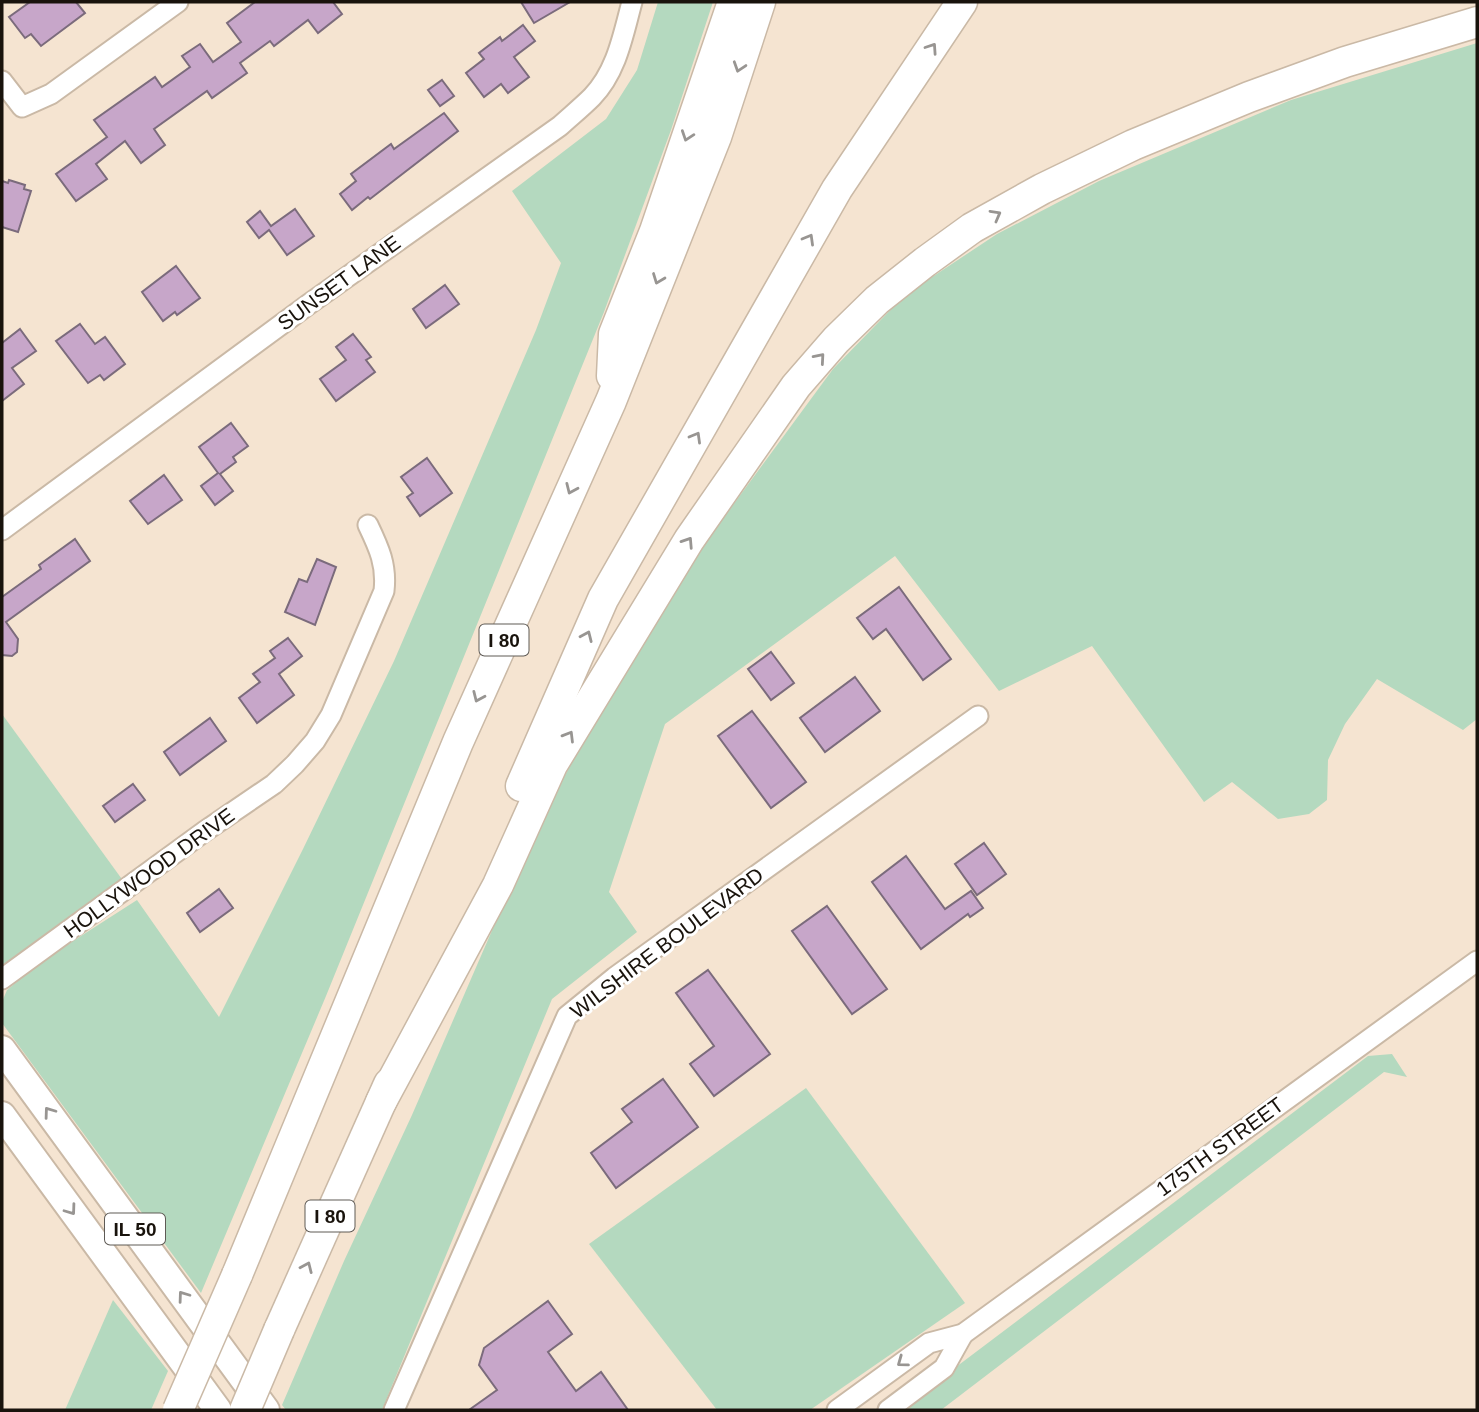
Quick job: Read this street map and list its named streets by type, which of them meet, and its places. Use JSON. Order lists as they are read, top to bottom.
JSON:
{
  "streets": {
    "highway": ["I 80"],
    "main road": ["IL 50"],
    "street": [
      "SUNSET LANE",
      "HOLLYWOOD DRIVE",
      "WILSHIRE BOULEVARD",
      "175TH STREET"
    ]
  }
}
